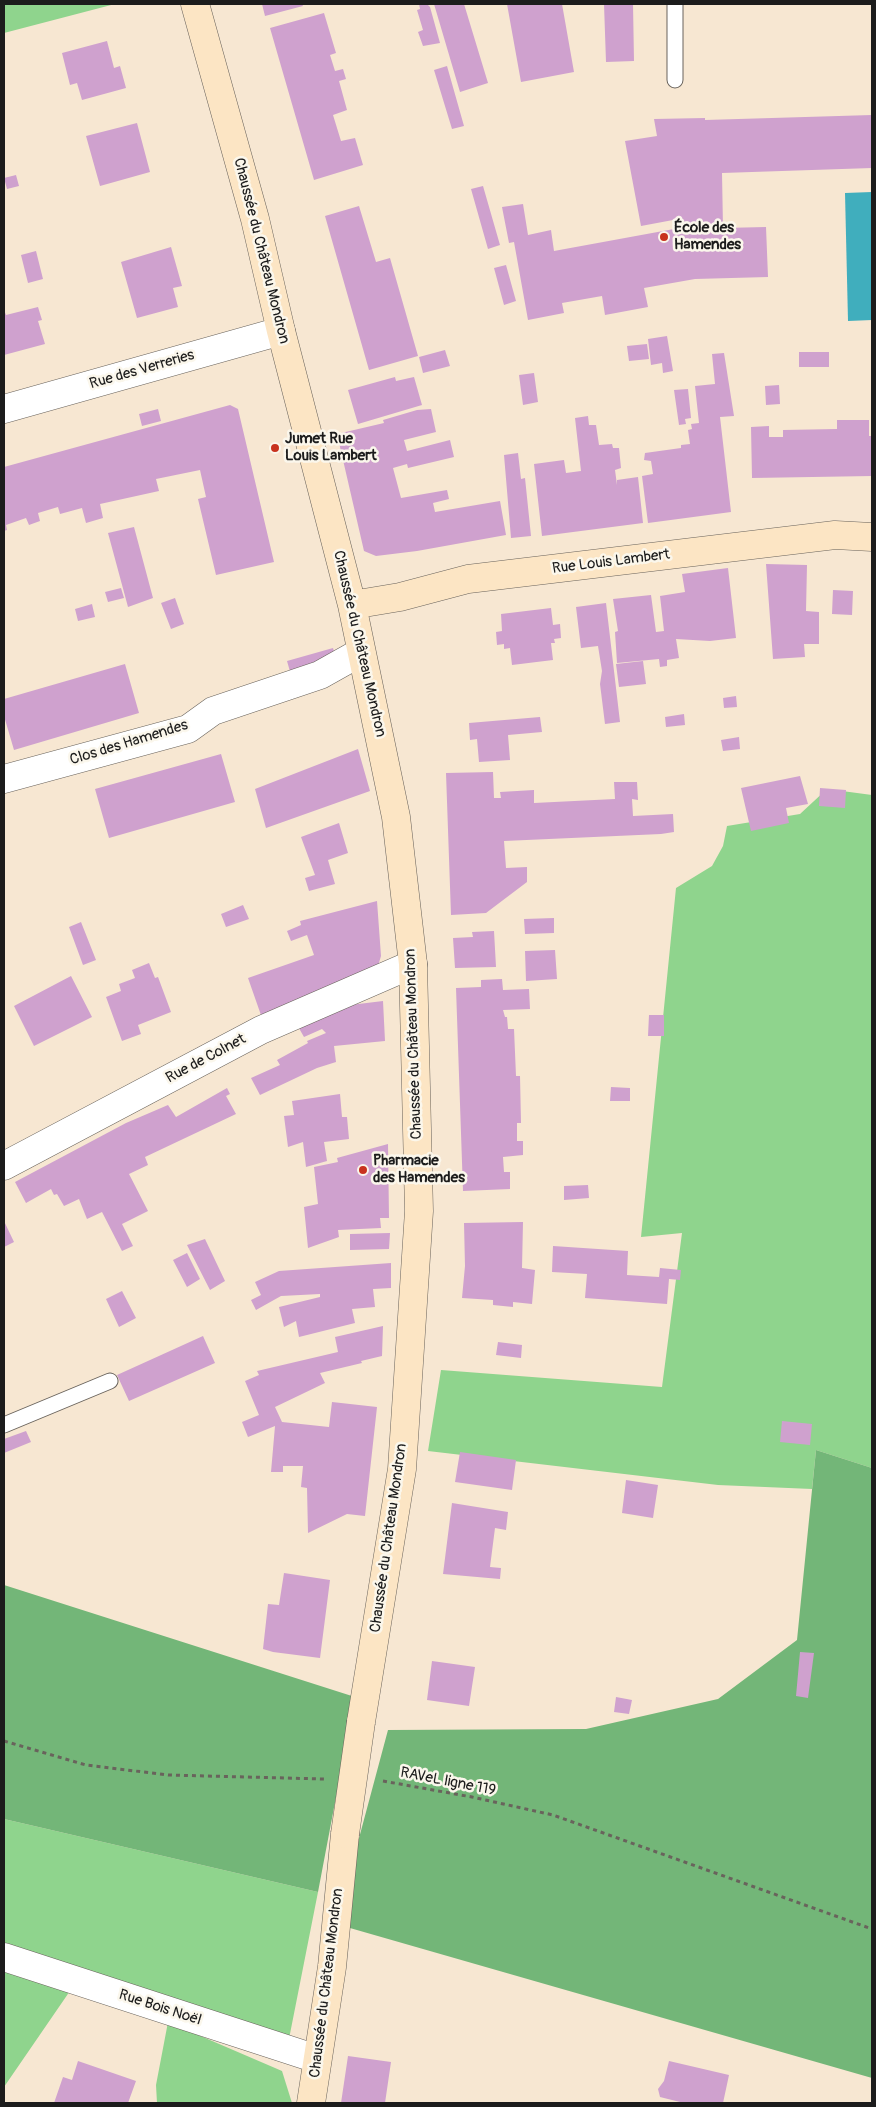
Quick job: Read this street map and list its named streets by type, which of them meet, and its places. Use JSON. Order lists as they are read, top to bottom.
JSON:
{
  "streets": {
    "main road": ["Chaussée du Château Mondron", "Rue Louis Lambert"],
    "street": [
      "Rue des Verreries",
      "Clos des Hamendes",
      "Rue de Colnet",
      "Rue Bois Noël"
    ],
    "path": ["RAVeL ligne 119"]
  },
  "crossings": [
    ["Chaussée du Château Mondron", "Rue des Verreries"],
    ["Chaussée du Château Mondron", "Rue Louis Lambert"],
    ["Chaussée du Château Mondron", "Clos des Hamendes"],
    ["Chaussée du Château Mondron", "Rue de Colnet"],
    ["Chaussée du Château Mondron", "Rue Bois Noël"]
  ],
  "places": ["École des Hamendes", "Jumet Rue Louis Lambert", "Pharmacie des Hamendes"]
}
